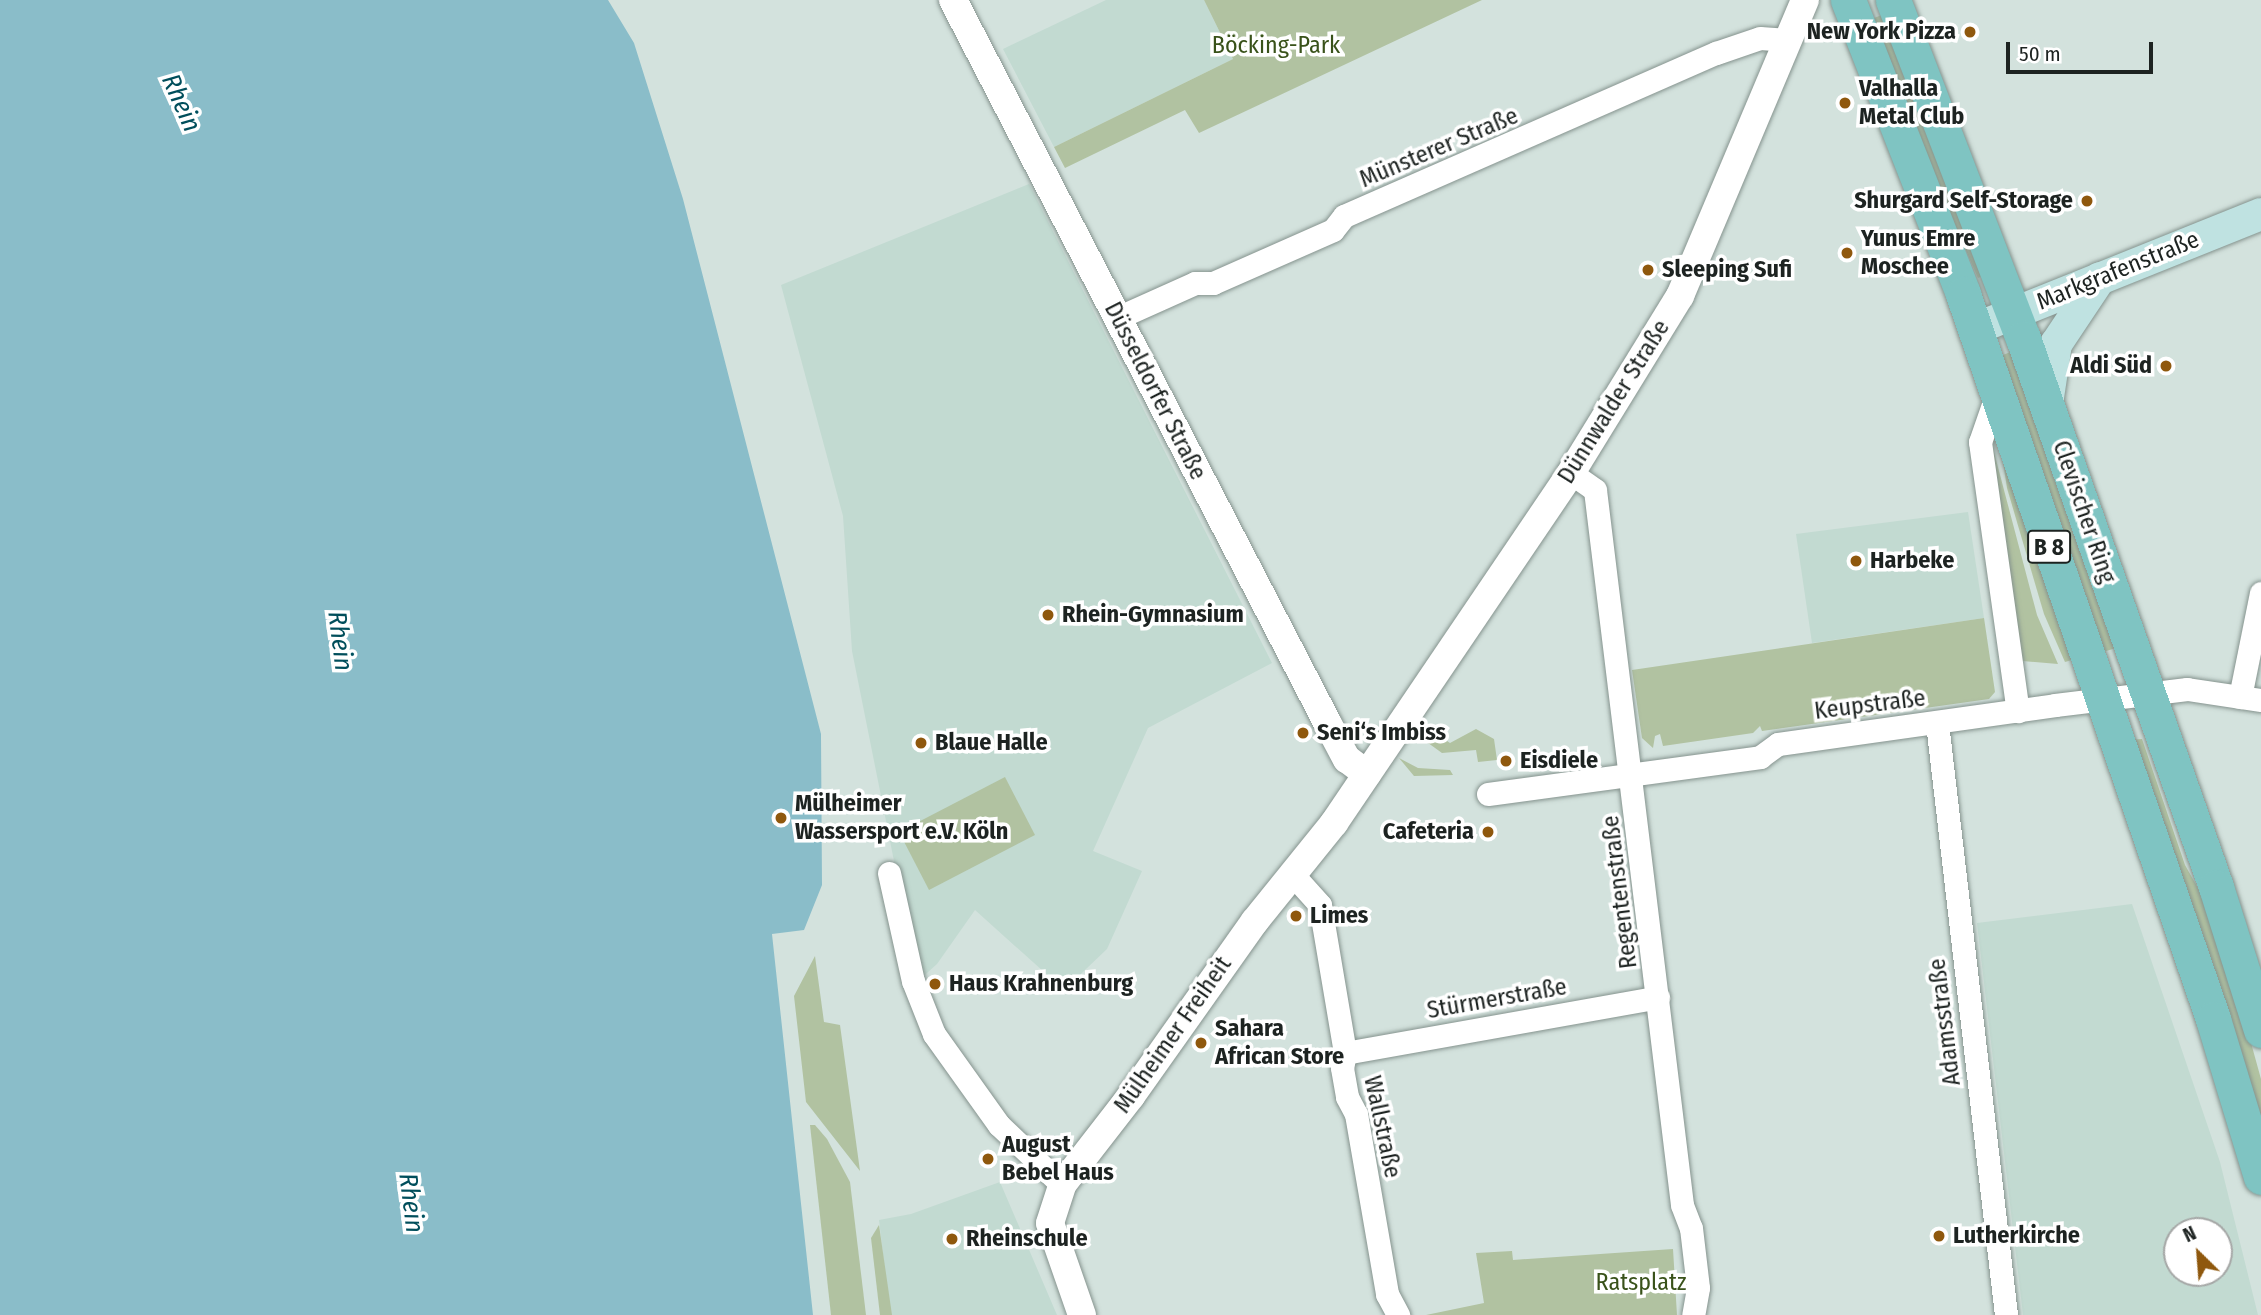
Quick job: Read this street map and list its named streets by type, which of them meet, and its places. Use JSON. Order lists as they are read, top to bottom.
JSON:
{
  "streets": {
    "main road": ["Markgrafenstraße", "Clevischer Ring", "B 8"],
    "street": [
      "Münsterer Straße",
      "Düsseldorfer Straße",
      "Dünnwalder Straße",
      "Keupstraße",
      "Regentenstraße",
      "Stürmerstraße",
      "Adamsstraße",
      "Mülheimer Freiheit",
      "Wallstraße"
    ]
  },
  "crossings": [
    ["Münsterer Straße", "Düsseldorfer Straße"],
    ["Münsterer Straße", "Dünnwalder Straße"],
    ["Markgrafenstraße", "Clevischer Ring"],
    ["Düsseldorfer Straße", "Dünnwalder Straße"],
    ["Düsseldorfer Straße", "Mülheimer Freiheit"],
    ["Dünnwalder Straße", "Regentenstraße"],
    ["Dünnwalder Straße", "Mülheimer Freiheit"],
    ["Clevischer Ring", "Keupstraße"],
    ["Keupstraße", "Regentenstraße"],
    ["Keupstraße", "Adamsstraße"],
    ["Regentenstraße", "Stürmerstraße"],
    ["Stürmerstraße", "Wallstraße"],
    ["Mülheimer Freiheit", "Wallstraße"]
  ],
  "water": ["Rhein"],
  "parks": ["Böcking-Park", "Ratsplatz"],
  "places": [
    "New York Pizza",
    "Valhalla Metal Club",
    "Shurgard Self-Storage",
    "Yunus Emre Moschee",
    "Sleeping Sufi",
    "Aldi Süd",
    "Harbeke",
    "Rhein-Gymnasium",
    "Seni‘s Imbiss",
    "Blaue Halle",
    "Eisdiele",
    "Mülheimer Wassersport e.V. Köln",
    "Cafeteria",
    "Limes",
    "Haus Krahnenburg",
    "Sahara African Store",
    "August Bebel Haus",
    "Lutherkirche",
    "Rheinschule"
  ],
  "scale_bar": "50 m",
  "north": "top left"
}
